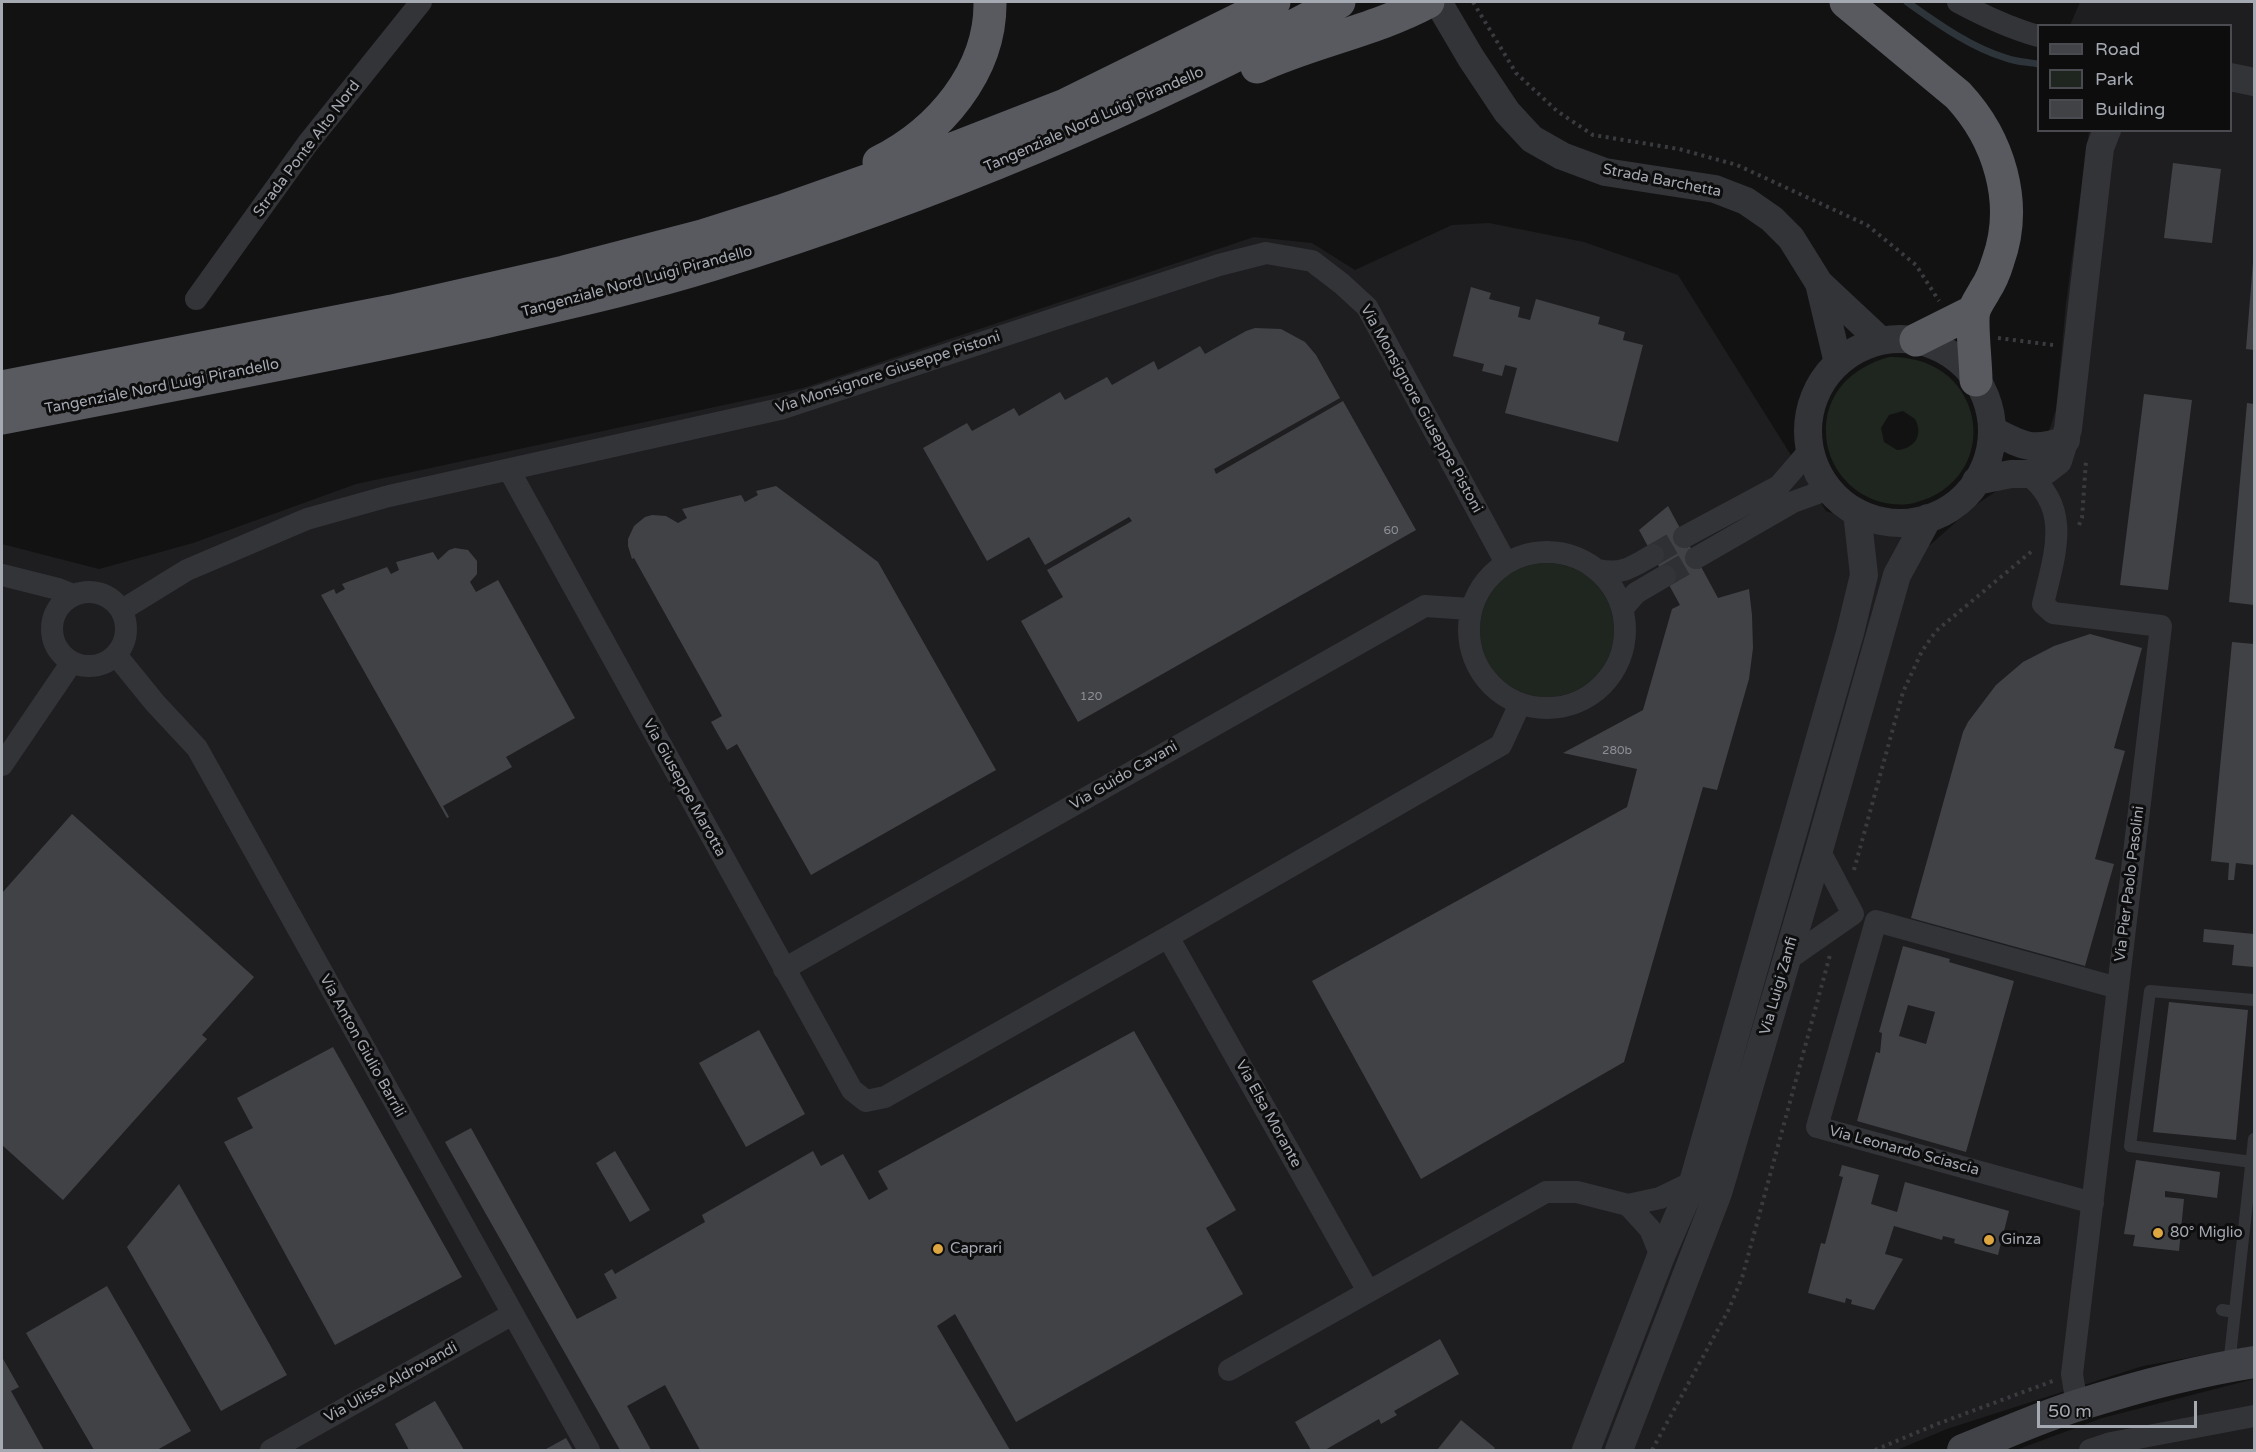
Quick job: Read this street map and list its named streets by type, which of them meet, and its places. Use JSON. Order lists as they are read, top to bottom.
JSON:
{
  "streets": {
    "highway": ["Tangenziale Nord Luigi Pirandello"],
    "street": [
      "Strada Ponte Alto Nord",
      "Strada Barchetta",
      "Via Monsignore Giuseppe Pistoni",
      "Via Guido Cavani",
      "Via Giuseppe Marotta",
      "Via Pier Paolo Pasolini",
      "Via Luigi Zanfi",
      "Via Anton Giulio Barrili",
      "Via Elsa Morante",
      "Via Leonardo Sciascia",
      "Via Ulisse Aldrovandi"
    ]
  },
  "crossings": [
    ["Strada Barchetta", "Via Luigi Zanfi"],
    ["Via Monsignore Giuseppe Pistoni", "Via Guido Cavani"],
    ["Via Monsignore Giuseppe Pistoni", "Via Giuseppe Marotta"],
    ["Via Monsignore Giuseppe Pistoni", "Via Anton Giulio Barrili"],
    ["Via Guido Cavani", "Via Giuseppe Marotta"],
    ["Via Giuseppe Marotta", "Via Elsa Morante"],
    ["Via Pier Paolo Pasolini", "Via Leonardo Sciascia"],
    ["Via Anton Giulio Barrili", "Via Ulisse Aldrovandi"]
  ],
  "places": ["80° Miglio", "Ginza", "Caprari"],
  "house_numbers": ["60", "120", "280b"],
  "legend": ["Road", "Park", "Building"],
  "scale_bar": "50 m"
}
